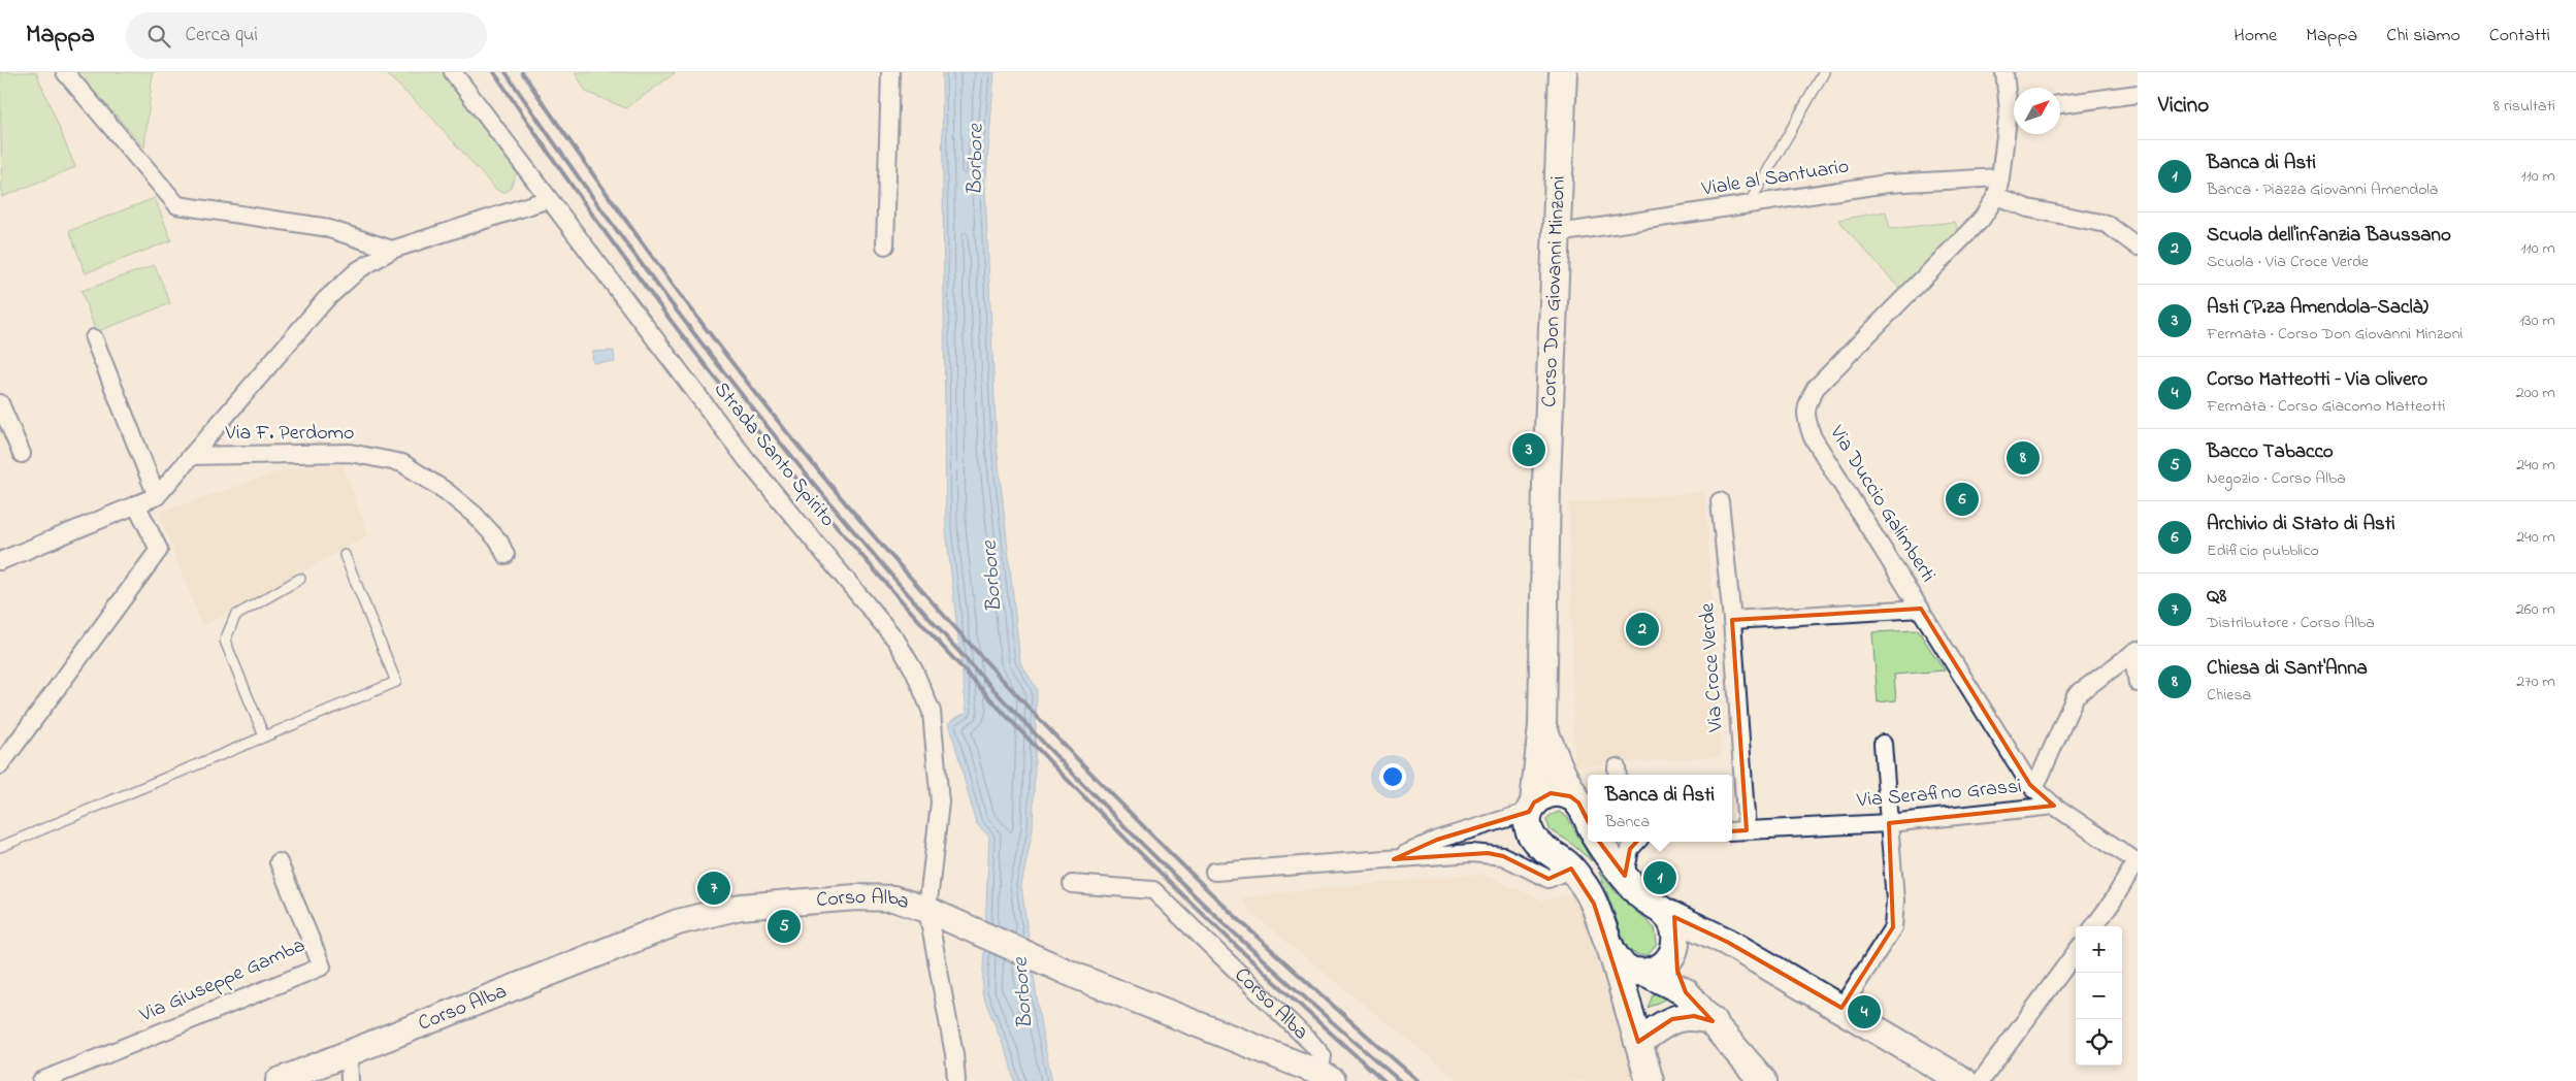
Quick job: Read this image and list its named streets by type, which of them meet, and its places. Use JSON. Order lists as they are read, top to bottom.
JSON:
{
  "streets": {
    "main road": ["Corso Don Giovanni Minzoni"],
    "street": [
      "Viale al Santuario",
      "Via F. Perdomo",
      "Strada Santo Spirito",
      "Via Duccio Galimberti",
      "Via Croce Verde",
      "Via Serafino Grassi",
      "Corso Alba",
      "Via Giuseppe Gamba"
    ]
  },
  "crossings": [
    ["Viale al Santuario", "Corso Don Giovanni Minzoni"],
    ["Viale al Santuario", "Via Duccio Galimberti"],
    ["Strada Santo Spirito", "Corso Alba"],
    ["Via Duccio Galimberti", "Via Serafino Grassi"],
    ["Via Croce Verde", "Via Serafino Grassi"]
  ],
  "water": ["Borbore"],
  "north": "top right",
  "page": {
    "header": "Mappa",
    "search": "Cerca qui",
    "nav": [
      "Home",
      "Mappa",
      "Chi siamo",
      "Contatti"
    ],
    "heading": ["Vicino", "8 risultati"],
    "list": [
      {
        "mark": "1",
        "name": "Banca di Asti",
        "note": "Banca · Piazza Giovanni Amendola",
        "value": "110 m"
      },
      {
        "mark": "2",
        "name": "Scuola dell'infanzia Baussano",
        "note": "Scuola · Via Croce Verde",
        "value": "110 m"
      },
      {
        "mark": "3",
        "name": "Asti (P.za Amendola-Saclà)",
        "note": "Fermata · Corso Don Giovanni Minzoni",
        "value": "130 m"
      },
      {
        "mark": "4",
        "name": "Corso Matteotti – Via Olivero",
        "note": "Fermata · Corso Giacomo Matteotti",
        "value": "200 m"
      },
      {
        "mark": "5",
        "name": "Bacco Tabacco",
        "note": "Negozio · Corso Alba",
        "value": "240 m"
      },
      {
        "mark": "6",
        "name": "Archivio di Stato di Asti",
        "note": "Edificio pubblico",
        "value": "240 m"
      },
      {
        "mark": "7",
        "name": "Q8",
        "note": "Distributore · Corso Alba",
        "value": "260 m"
      },
      {
        "mark": "8",
        "name": "Chiesa di Sant'Anna",
        "note": "Chiesa",
        "value": "270 m"
      }
    ],
    "pins": [
      "3",
      "8",
      "6",
      "2",
      "1",
      "7",
      "5",
      "4"
    ],
    "popup": ["Banca di Asti", "Banca"],
    "map_buttons": ["+", "−"]
  }
}
